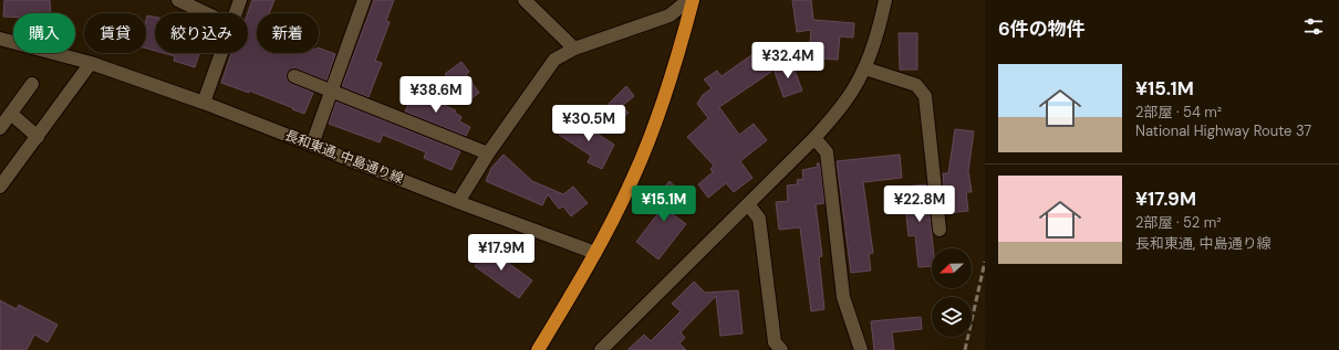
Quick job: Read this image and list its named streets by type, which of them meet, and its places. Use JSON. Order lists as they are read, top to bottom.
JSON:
{
  "streets": {
    "street": ["長和東通, 中島通り線"]
  },
  "north": "left",
  "page": {
    "heading": "6件の物件",
    "chip": [
      "購入",
      "賃貸",
      "絞り込み",
      "新着"
    ],
    "price": [
      "¥32.4M",
      "¥38.6M",
      "¥30.5M",
      "¥15.1M",
      "¥22.8M",
      "¥17.9M"
    ],
    "list": [
      {
        "name": "¥15.1M",
        "note": "2部屋 · 54 m² · National Highway Route 37"
      },
      {
        "name": "¥17.9M",
        "note": "2部屋 · 52 m² · 長和東通, 中島通り線"
      }
    ]
  }
}
